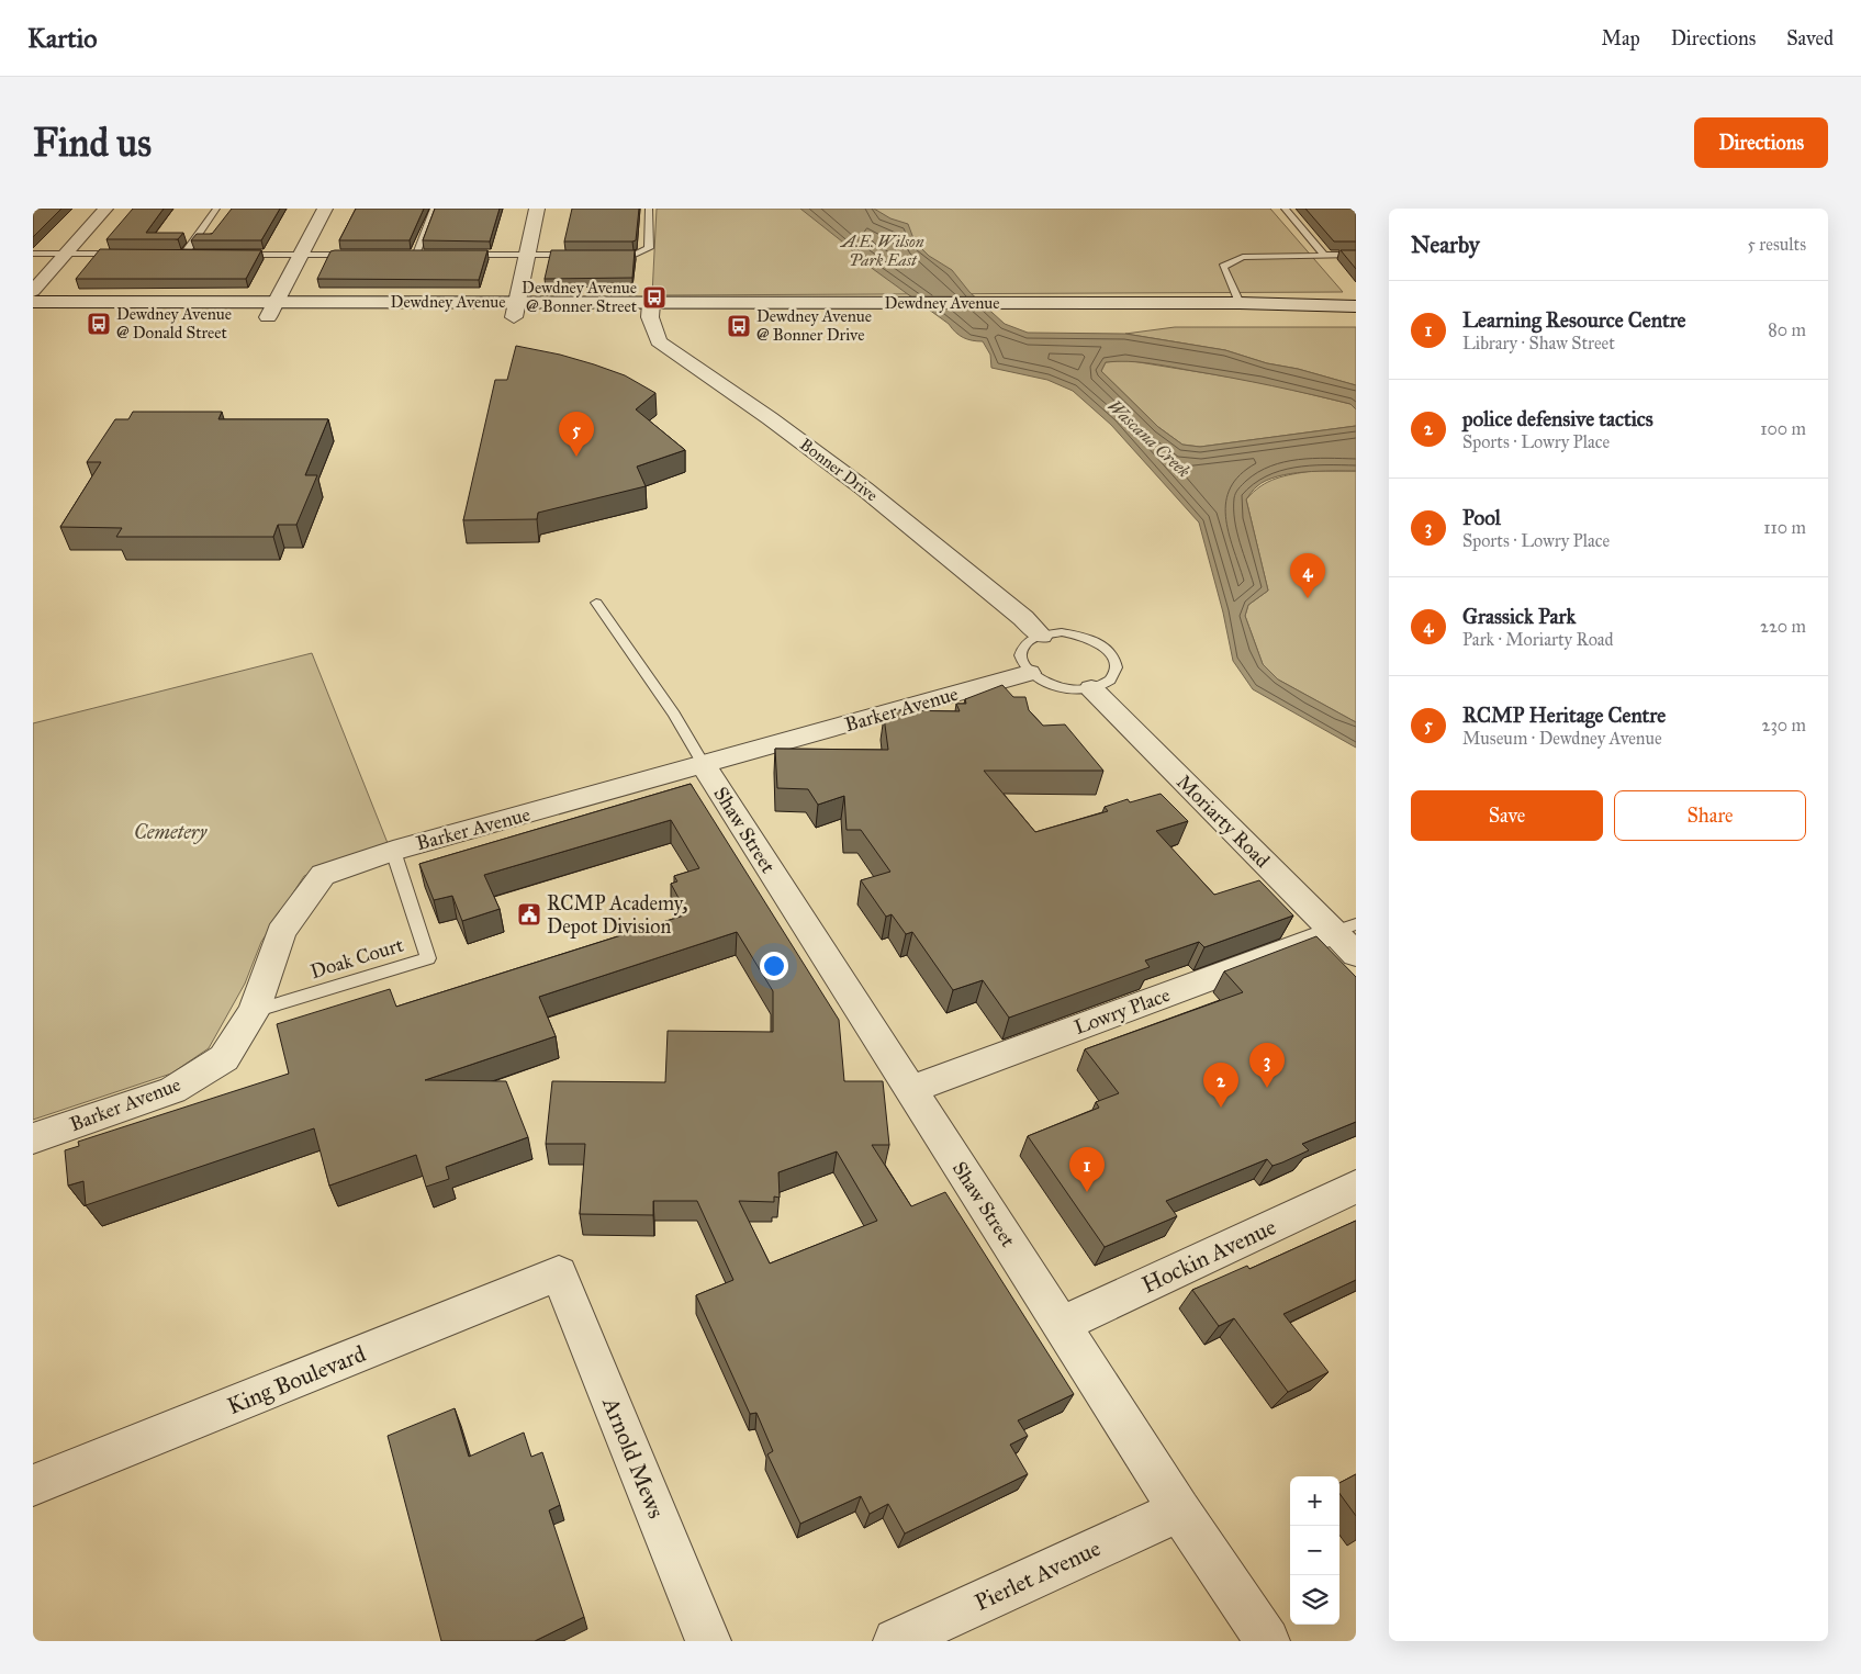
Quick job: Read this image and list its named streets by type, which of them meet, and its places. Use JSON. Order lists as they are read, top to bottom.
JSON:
{
  "streets": {
    "street": [
      "Dewdney Avenue",
      "Bonner Drive",
      "Barker Avenue",
      "Moriarty Road",
      "Shaw Street",
      "Lowry Place",
      "Hockin Avenue",
      "King Boulevard",
      "Arnold Mews",
      "Pierlet Avenue"
    ],
    "lane": ["Doak Court"]
  },
  "crossings": [
    ["Dewdney Avenue", "Bonner Drive"],
    ["Bonner Drive", "Barker Avenue"],
    ["Bonner Drive", "Moriarty Road"],
    ["Barker Avenue", "Moriarty Road"],
    ["Barker Avenue", "Shaw Street"],
    ["Barker Avenue", "Doak Court"],
    ["Moriarty Road", "Lowry Place"],
    ["Shaw Street", "Lowry Place"],
    ["Shaw Street", "Hockin Avenue"],
    ["Shaw Street", "Pierlet Avenue"],
    ["King Boulevard", "Arnold Mews"]
  ],
  "water": ["Wascana Creek"],
  "parks": ["A.E. Wilson Park East", "Cemetery"],
  "places": {
    "bus stop": ["Dewdney Avenue @ Bonner Street", "Dewdney Avenue @ Donald Street", "Dewdney Avenue @ Bonner Drive"],
    "public building": ["RCMP Academy, Depot Division"]
  },
  "page": {
    "header": "Kartio",
    "nav": ["Map", "Directions", "Saved"],
    "buttons": [
      "Directions",
      ["Save", "Share"]
    ],
    "title": "Find us",
    "heading": ["Nearby", "5 results"],
    "list": [
      {
        "mark": "1",
        "name": "Learning Resource Centre",
        "note": "Library · Shaw Street",
        "value": "80 m"
      },
      {
        "mark": "2",
        "name": "police defensive tactics",
        "note": "Sports · Lowry Place",
        "value": "100 m"
      },
      {
        "mark": "3",
        "name": "Pool",
        "note": "Sports · Lowry Place",
        "value": "110 m"
      },
      {
        "mark": "4",
        "name": "Grassick Park",
        "note": "Park · Moriarty Road",
        "value": "220 m"
      },
      {
        "mark": "5",
        "name": "RCMP Heritage Centre",
        "note": "Museum · Dewdney Avenue",
        "value": "230 m"
      }
    ],
    "pins": [
      "5",
      "4",
      "3",
      "2",
      "1"
    ],
    "map_buttons": ["+", "−"]
  }
}
